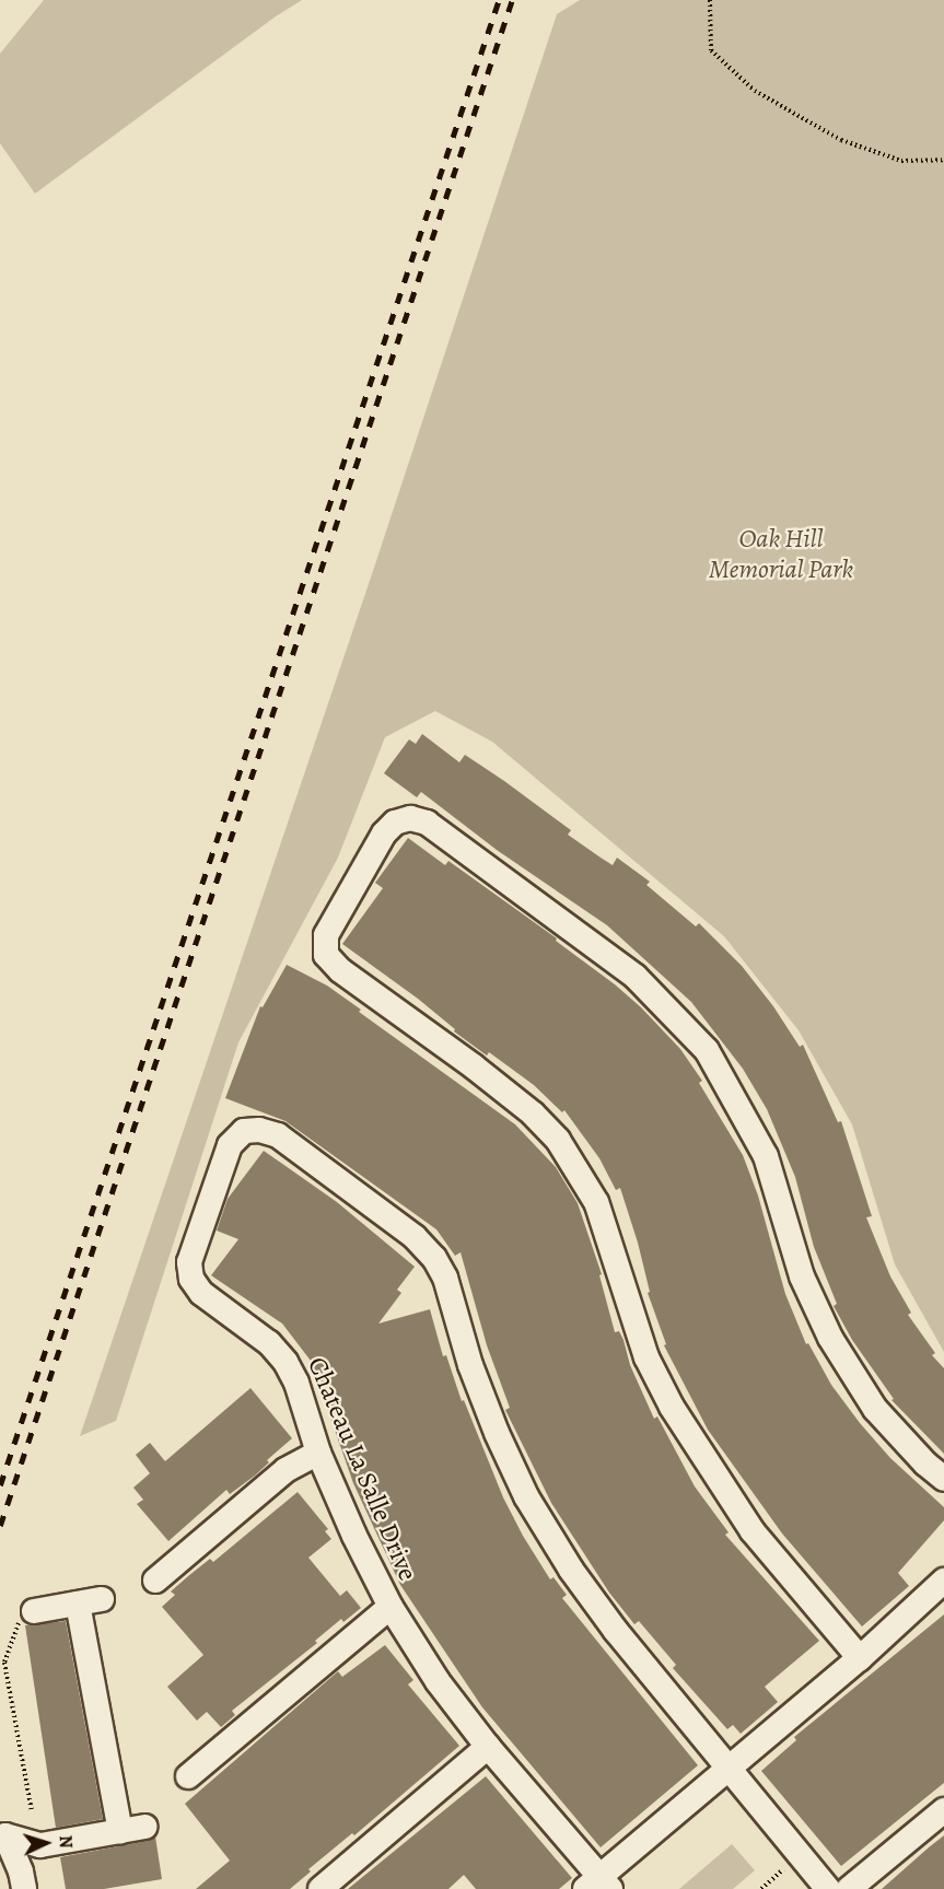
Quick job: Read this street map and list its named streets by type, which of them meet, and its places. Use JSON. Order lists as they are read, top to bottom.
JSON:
{
  "streets": {
    "street": ["Chateau La Salle Drive"]
  },
  "parks": ["Oak Hill Memorial Park"],
  "north": "right"
}
